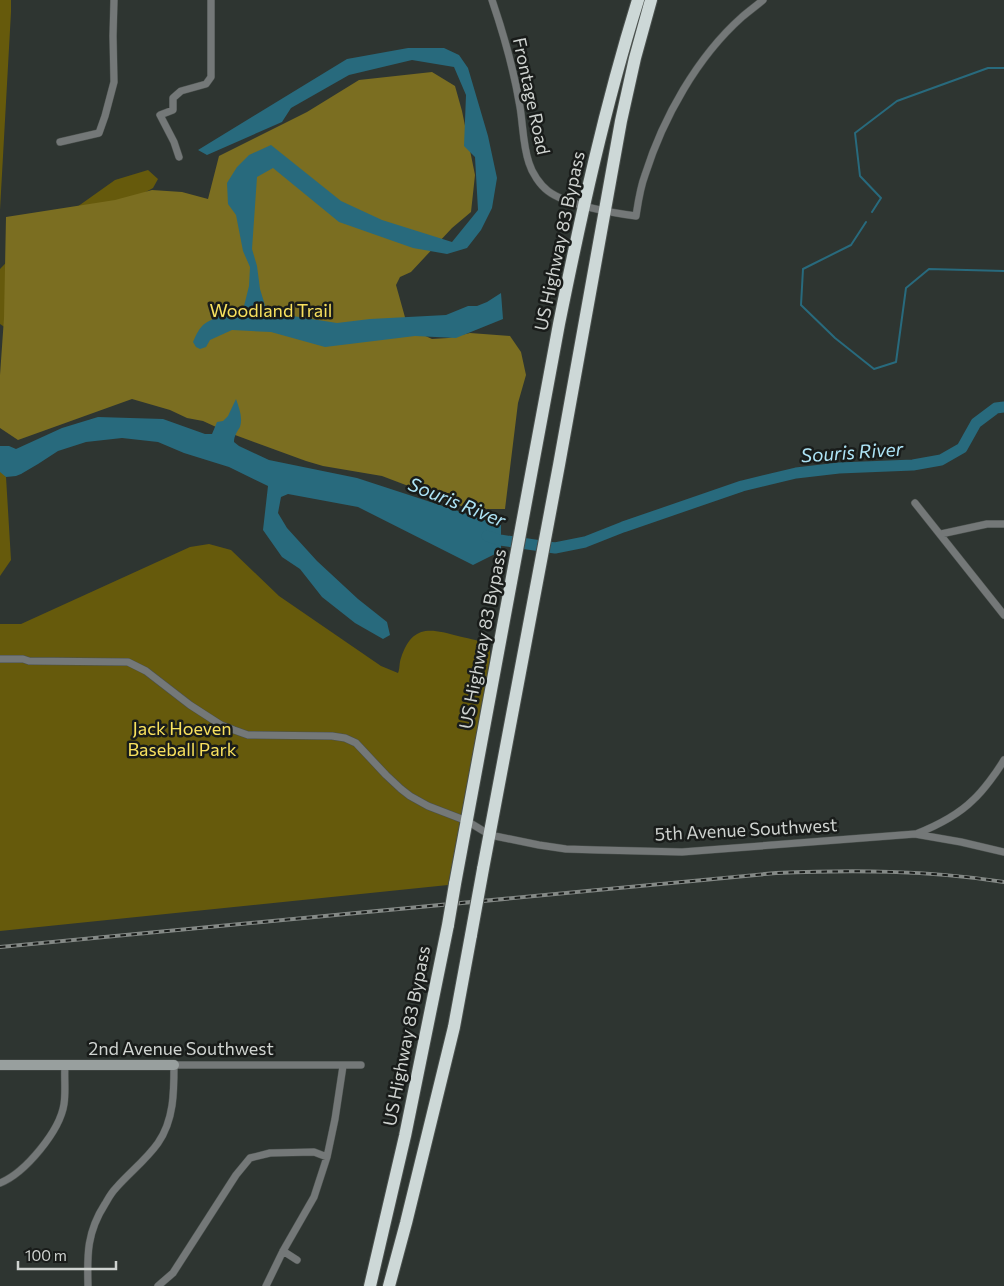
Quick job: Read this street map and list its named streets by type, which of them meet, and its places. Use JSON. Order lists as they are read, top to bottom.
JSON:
{
  "streets": {
    "highway": ["US Highway 83 Bypass"],
    "street": ["Frontage Road", "5th Avenue Southwest", "2nd Avenue Southwest"]
  },
  "crossings": [
    ["Frontage Road", "US Highway 83 Bypass"],
    ["US Highway 83 Bypass", "5th Avenue Southwest"]
  ],
  "water": ["Souris River"],
  "parks": ["Woodland Trail", "Jack Hoeven Baseball Park"],
  "scale_bar": "100 m"
}
